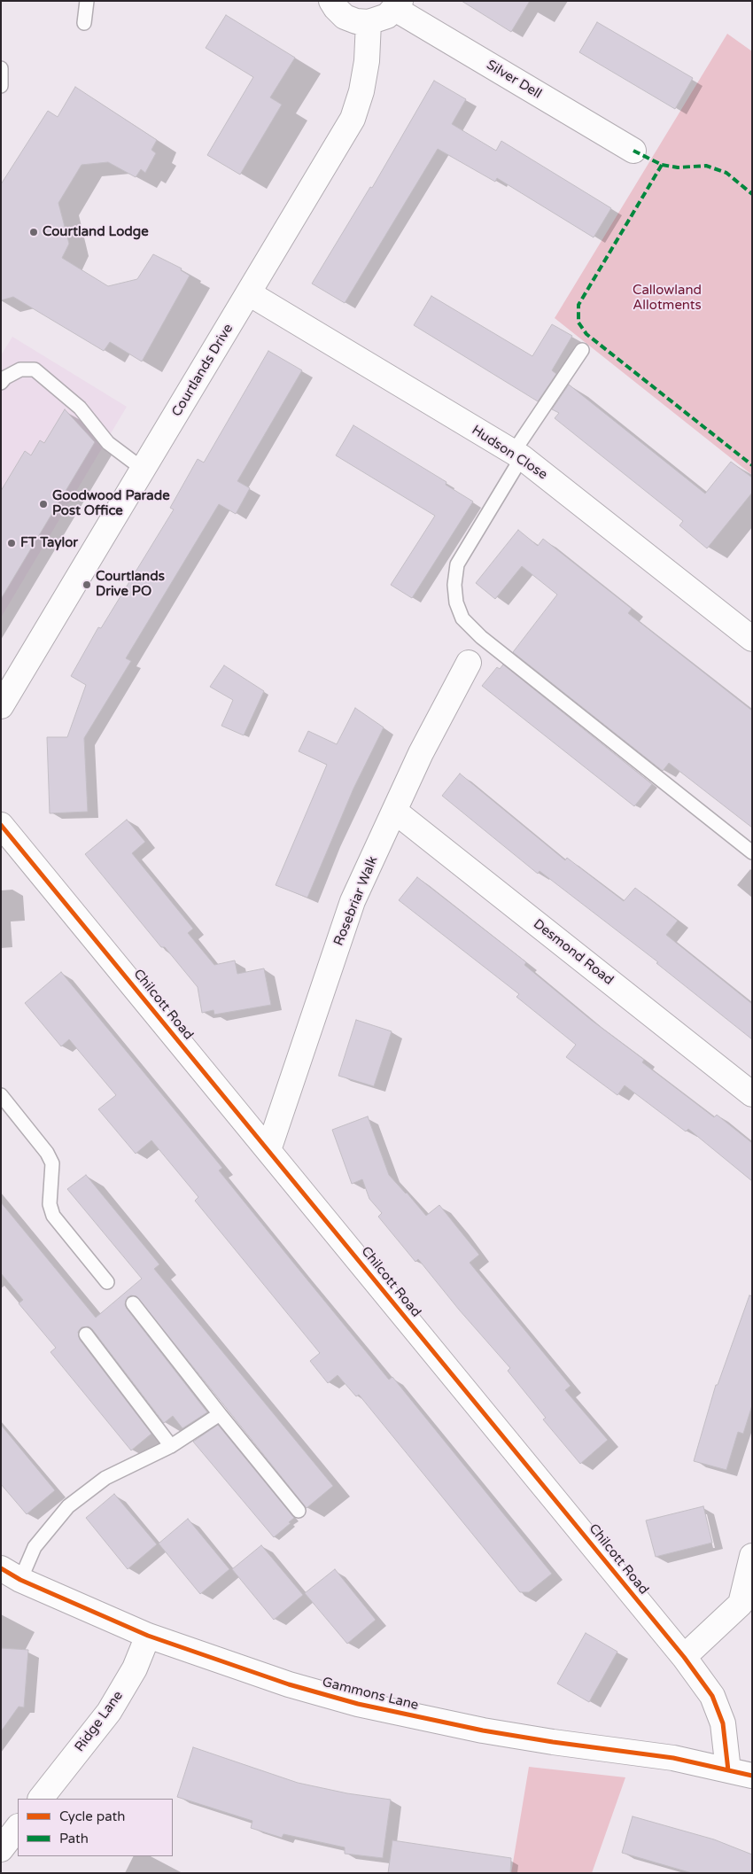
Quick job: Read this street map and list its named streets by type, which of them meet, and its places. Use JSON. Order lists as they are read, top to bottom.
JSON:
{
  "streets": {
    "street": [
      "Silver Dell",
      "Courtlands Drive",
      "Hudson Close",
      "Rosebriar Walk",
      "Desmond Road",
      "Chilcott Road",
      "Gammons Lane",
      "Ridge Lane"
    ]
  },
  "crossings": [
    ["Courtlands Drive", "Hudson Close"],
    ["Rosebriar Walk", "Desmond Road"],
    ["Rosebriar Walk", "Chilcott Road"],
    ["Chilcott Road", "Gammons Lane"],
    ["Gammons Lane", "Ridge Lane"]
  ],
  "parks": ["Callowland Allotments"],
  "places": [
    "Courtland Lodge",
    "Goodwood Parade Post Office",
    "FT Taylor",
    "Courtlands Drive PO"
  ],
  "legend": ["Cycle path", "Path"]
}
